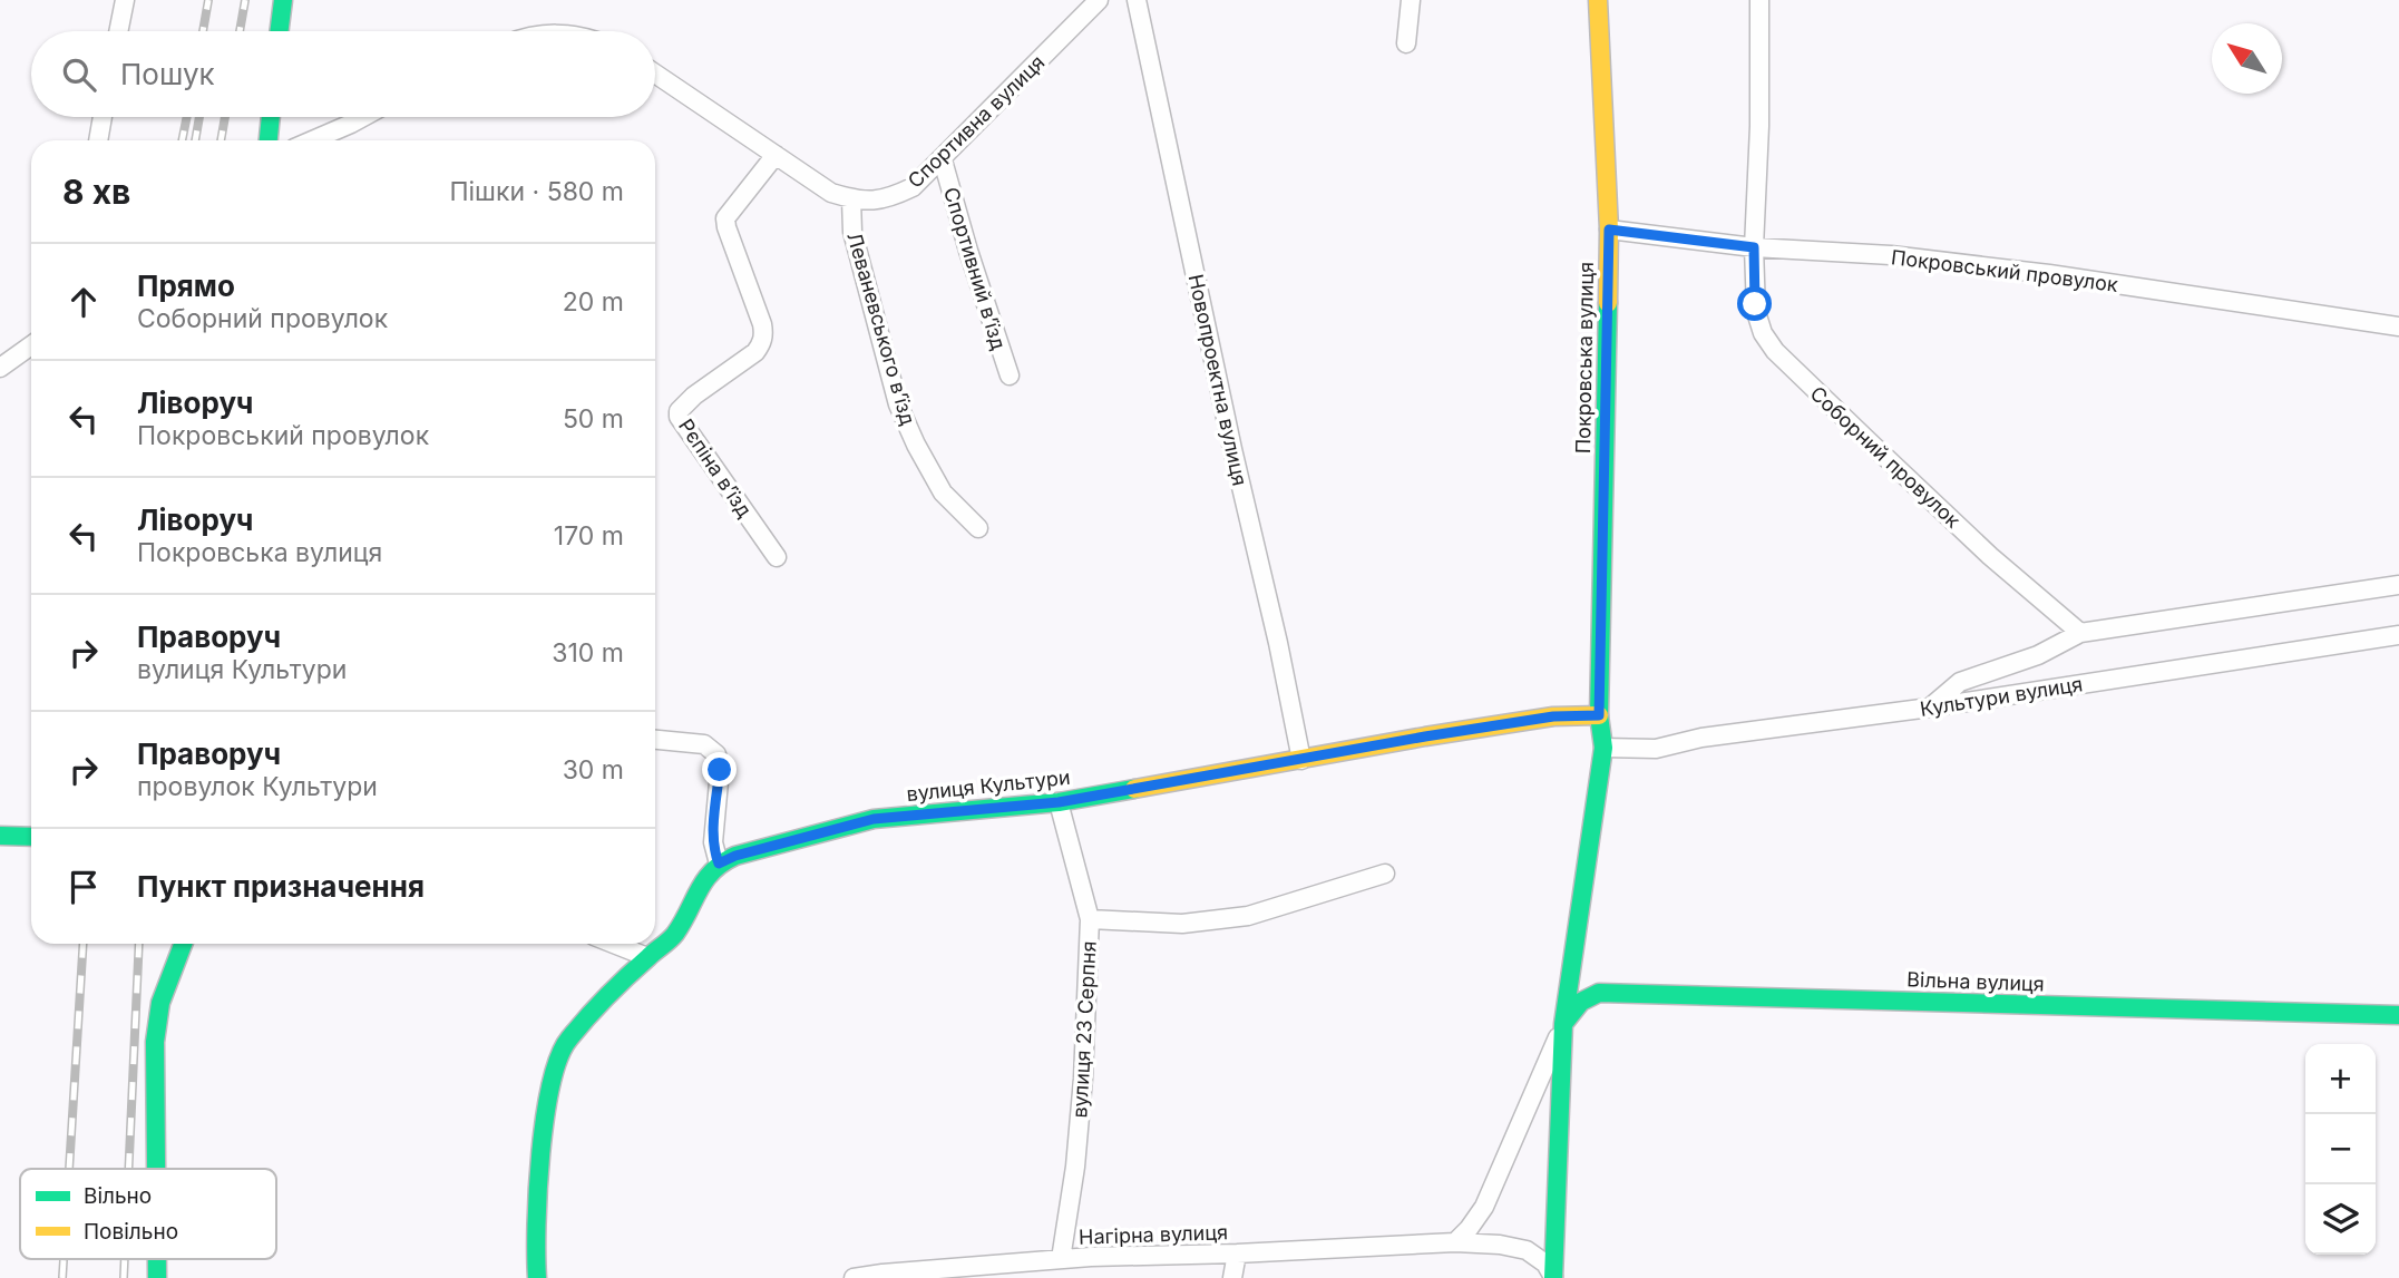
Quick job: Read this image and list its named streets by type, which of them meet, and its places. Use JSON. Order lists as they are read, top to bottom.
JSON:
{
  "streets": {
    "street": [
      "Спортивна вулиця",
      "Спортивний в’їзд",
      "Покровський провулок",
      "Леваневського в’їзд",
      "Покровська вулиця",
      "Новопроектна вулиця",
      "Соборний провулок",
      "Рєпіна в’їзд",
      "Культури вулиця",
      "вулиця Культури",
      "Вільна вулиця",
      "вулиця 23 Серпня",
      "Нагірна вулиця"
    ]
  },
  "crossings": [
    ["Спортивна вулиця", "Спортивний в’їзд"],
    ["Спортивна вулиця", "Леваневського в’їзд"],
    ["Спортивна вулиця", "Рєпіна в’їзд"],
    ["Покровський провулок", "Покровська вулиця"],
    ["Покровський провулок", "Соборний провулок"],
    ["Покровська вулиця", "вулиця Культури"],
    ["Покровська вулиця", "Нагірна вулиця"],
    ["Новопроектна вулиця", "вулиця Культури"],
    ["Культури вулиця", "Нагірна вулиця"],
    ["вулиця Культури", "вулиця 23 Серпня"],
    ["вулиця Культури", "Нагірна вулиця"],
    ["Вільна вулиця", "Нагірна вулиця"],
    ["вулиця 23 Серпня", "Нагірна вулиця"]
  ],
  "legend": ["Вільно", "Повільно"],
  "north": "top left",
  "page": {
    "search": "Пошук",
    "heading": ["8 хв", "Пішки · 580 m"],
    "list": [
      ["Прямо", "Соборний провулок", "20 m"],
      ["Ліворуч", "Покровський провулок", "50 m"],
      ["Ліворуч", "Покровська вулиця", "170 m"],
      ["Праворуч", "вулиця Культури", "310 m"],
      ["Праворуч", "провулок Культури", "30 m"],
      "Пункт призначення"
    ],
    "map_buttons": ["+", "−"]
  }
}
